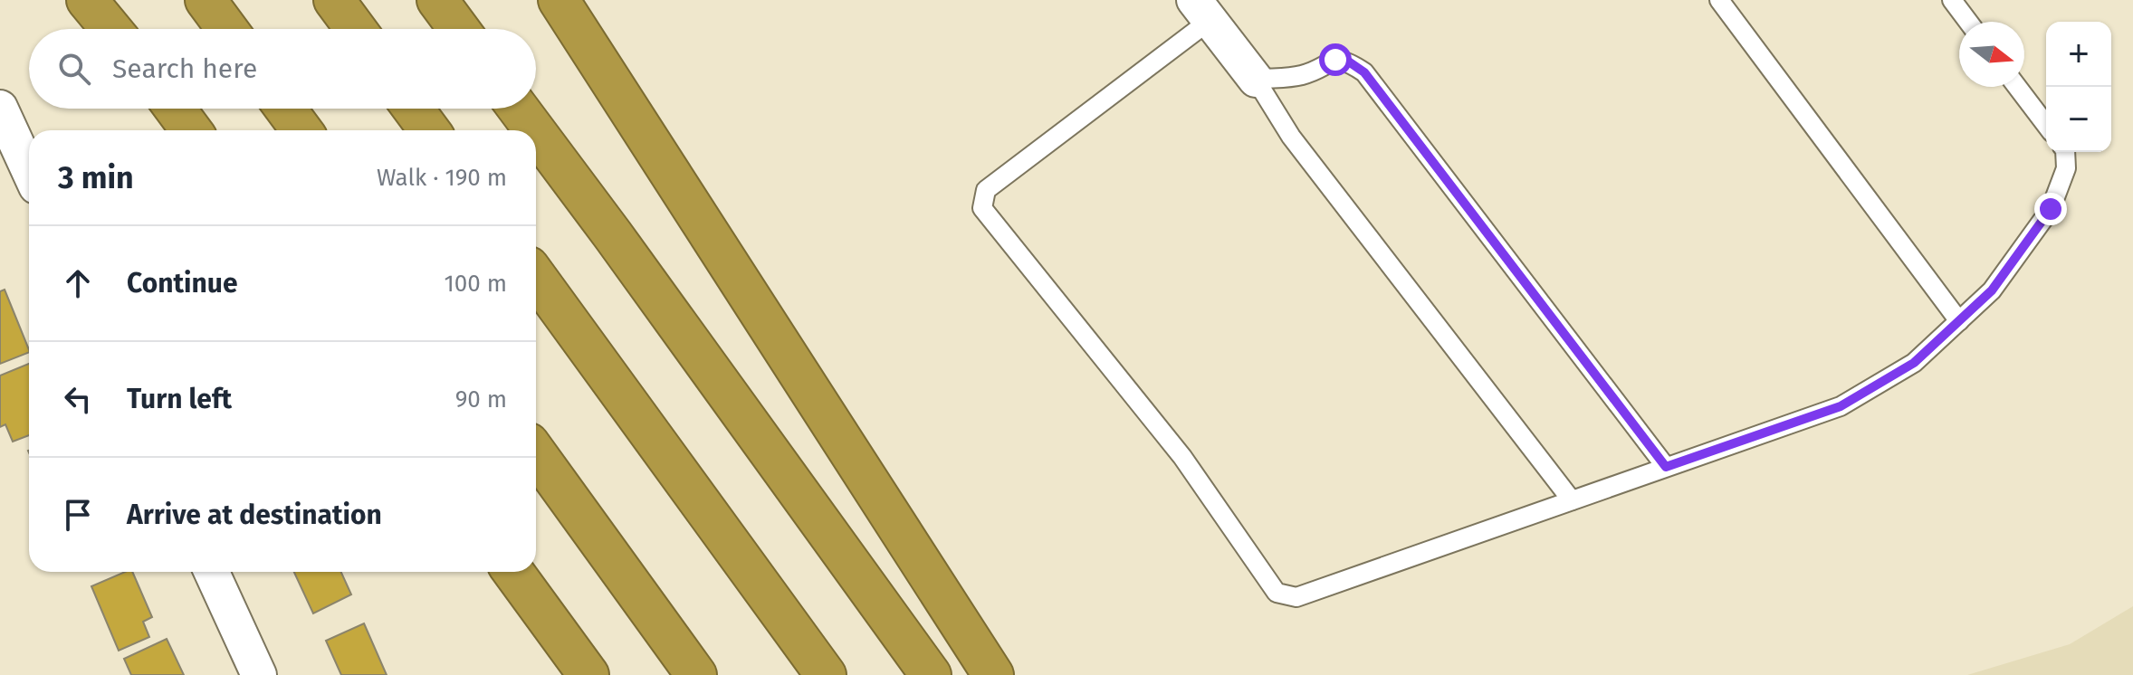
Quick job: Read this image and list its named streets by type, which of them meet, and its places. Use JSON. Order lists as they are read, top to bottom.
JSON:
{
  "north": "right",
  "page": {
    "map_buttons": ["+", "−"],
    "search": "Search here",
    "heading": ["3 min", "Walk · 190 m"],
    "list": [
      ["Continue", "100 m"],
      ["Turn left", "90 m"],
      "Arrive at destination"
    ]
  }
}
